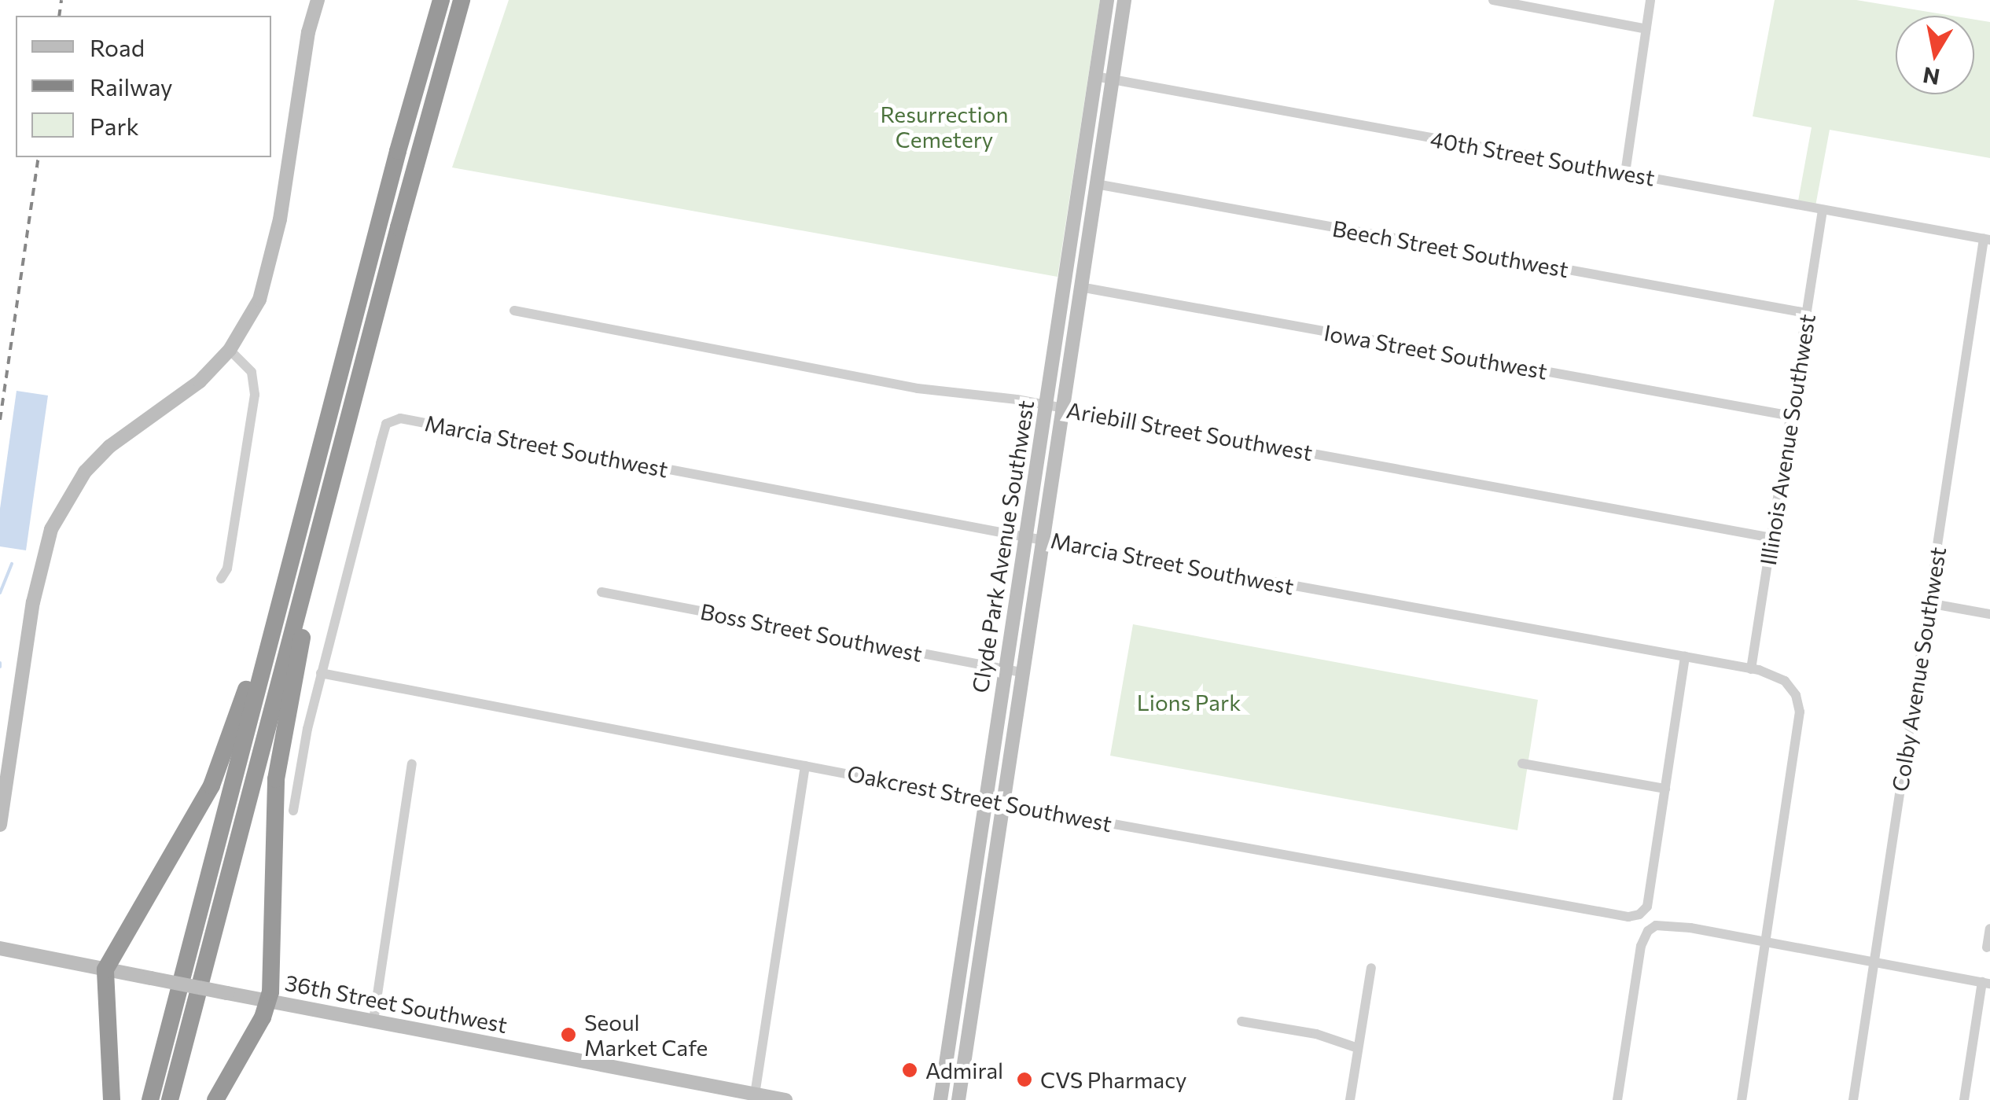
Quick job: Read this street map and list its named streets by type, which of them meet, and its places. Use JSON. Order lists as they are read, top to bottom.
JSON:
{
  "streets": {
    "main road": ["Clyde Park Avenue Southwest", "36th Street Southwest"],
    "street": [
      "40th Street Southwest",
      "Beech Street Southwest",
      "Iowa Street Southwest",
      "Ariebill Street Southwest",
      "Illinois Avenue Southwest",
      "Marcia Street Southwest",
      "Boss Street Southwest",
      "Colby Avenue Southwest",
      "Oakcrest Street Southwest"
    ]
  },
  "crossings": [
    ["40th Street Southwest", "Illinois Avenue Southwest"],
    ["40th Street Southwest", "Clyde Park Avenue Southwest"],
    ["40th Street Southwest", "Colby Avenue Southwest"],
    ["Beech Street Southwest", "Illinois Avenue Southwest"],
    ["Beech Street Southwest", "Clyde Park Avenue Southwest"],
    ["Iowa Street Southwest", "Illinois Avenue Southwest"],
    ["Iowa Street Southwest", "Clyde Park Avenue Southwest"],
    ["Ariebill Street Southwest", "Illinois Avenue Southwest"],
    ["Ariebill Street Southwest", "Clyde Park Avenue Southwest"],
    ["Illinois Avenue Southwest", "Marcia Street Southwest"],
    ["Marcia Street Southwest", "Clyde Park Avenue Southwest"],
    ["Marcia Street Southwest", "Oakcrest Street Southwest"],
    ["Clyde Park Avenue Southwest", "Boss Street Southwest"],
    ["Clyde Park Avenue Southwest", "Oakcrest Street Southwest"]
  ],
  "parks": ["Resurrection Cemetery", "Lions Park"],
  "places": ["Seoul Market Cafe", "Admiral", "CVS Pharmacy"],
  "legend": ["Road", "Railway", "Park"],
  "north": "bottom"
}
